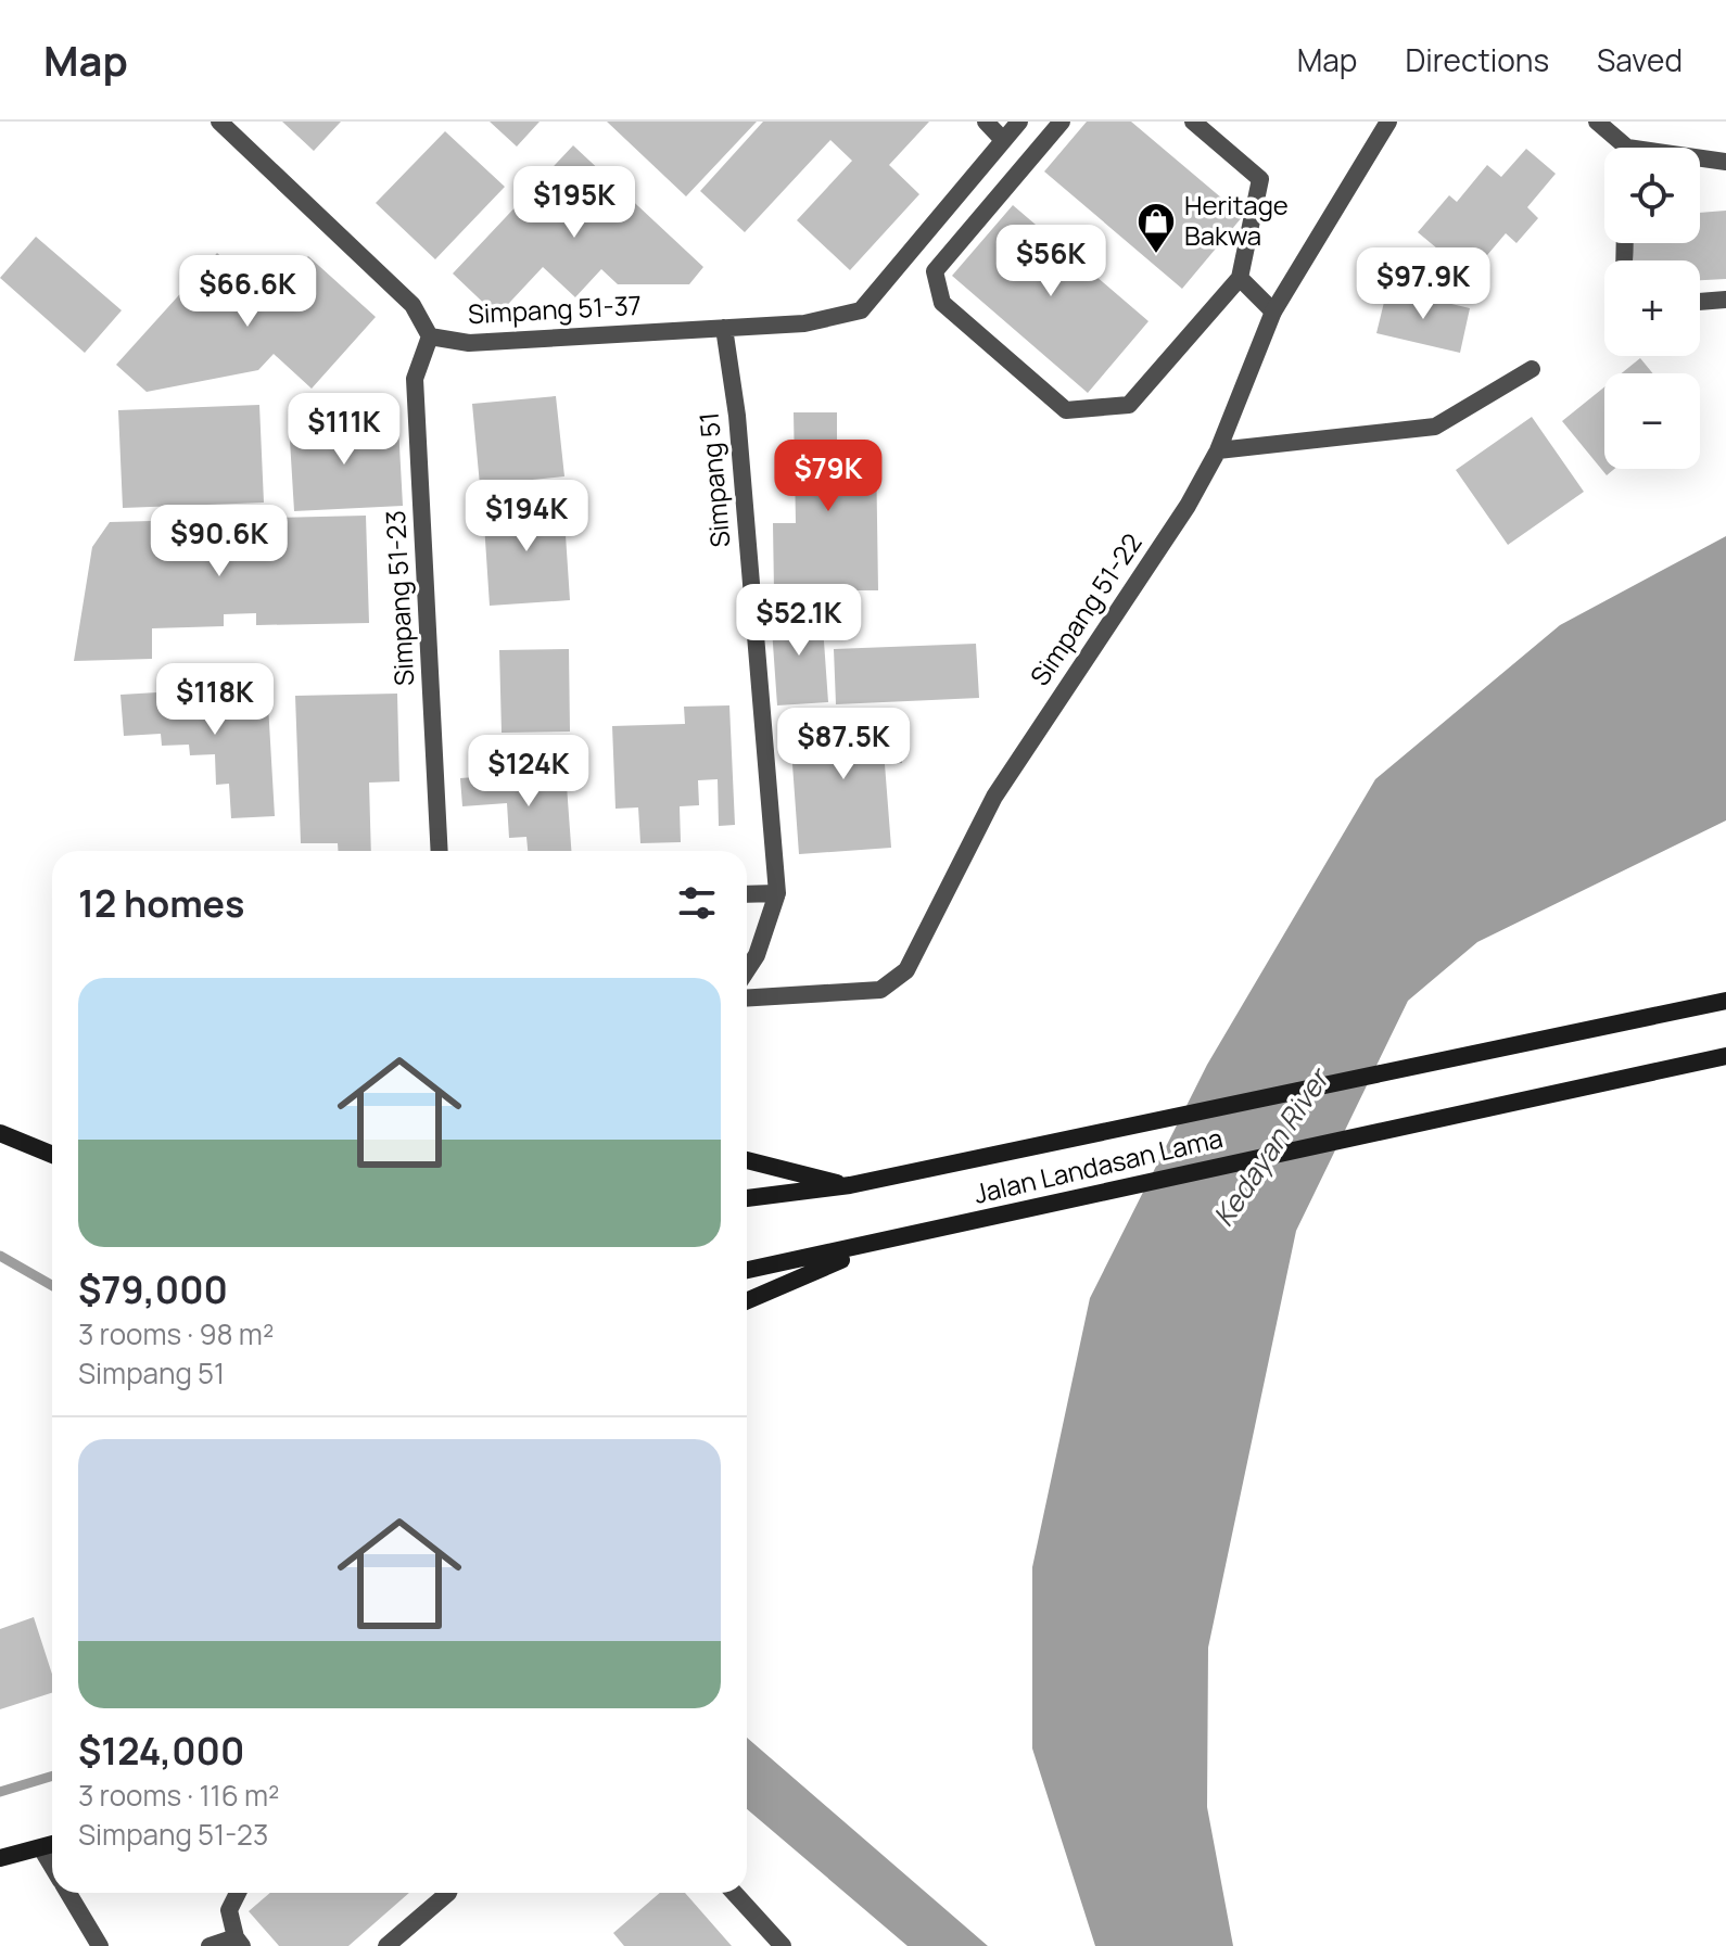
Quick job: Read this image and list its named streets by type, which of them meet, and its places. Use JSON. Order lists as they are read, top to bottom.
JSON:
{
  "streets": {
    "main road": ["Jalan Landasan Lama"],
    "street": [
      "Simpang 51-37",
      "Simpang 51",
      "Simpang 51-23",
      "Simpang 51-22"
    ]
  },
  "crossings": [
    ["Simpang 51-37", "Simpang 51"],
    ["Simpang 51-37", "Simpang 51-23"]
  ],
  "water": ["Kedayan River"],
  "places": {
    "shop": ["Heritage Bakwa"]
  },
  "page": {
    "header": "Map",
    "nav": ["Map", "Directions", "Saved"],
    "map_buttons": ["+", "−"],
    "price": [
      "$195K",
      "$56K",
      "$97.9K",
      "$66.6K",
      "$111K",
      "$79K",
      "$194K",
      "$90.6K",
      "$52.1K",
      "$118K",
      "$87.5K",
      "$124K"
    ],
    "heading": "12 homes",
    "list": [
      {
        "name": "$79,000",
        "note": "3 rooms · 98 m² · Simpang 51"
      },
      {
        "name": "$124,000",
        "note": "3 rooms · 116 m² · Simpang 51-23"
      }
    ]
  }
}
